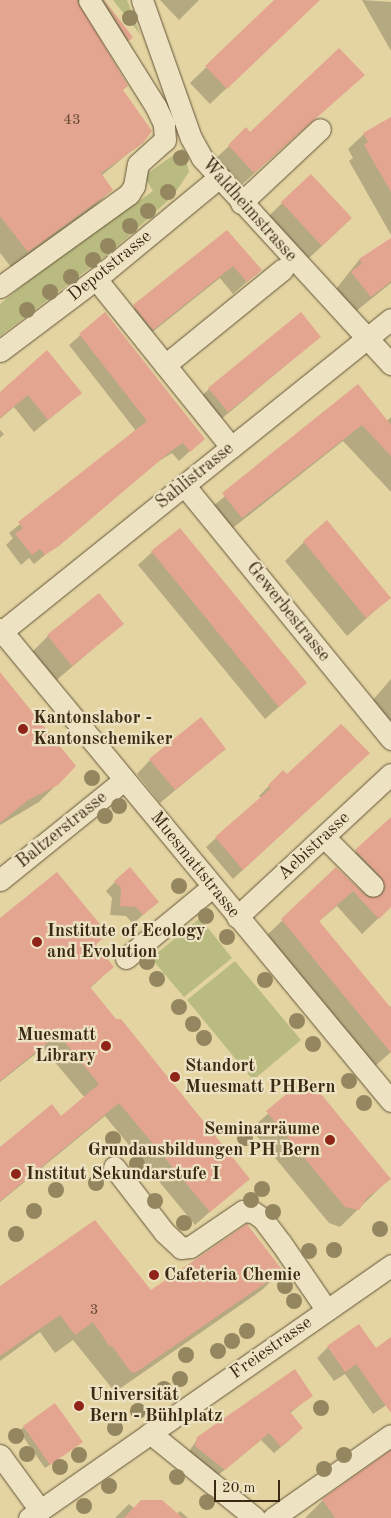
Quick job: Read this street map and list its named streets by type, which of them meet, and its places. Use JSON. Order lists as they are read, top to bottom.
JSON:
{
  "streets": {
    "street": [
      "Waldheimstrasse",
      "Depotstrasse",
      "Sahlistrasse",
      "Gewerbestrasse",
      "Baltzerstrasse",
      "Aebistrasse",
      "Muesmattstrasse",
      "Freiestrasse"
    ]
  },
  "crossings": [
    ["Waldheimstrasse", "Depotstrasse"],
    ["Waldheimstrasse", "Sahlistrasse"],
    ["Sahlistrasse", "Gewerbestrasse"],
    ["Sahlistrasse", "Muesmattstrasse"],
    ["Baltzerstrasse", "Muesmattstrasse"],
    ["Aebistrasse", "Muesmattstrasse"]
  ],
  "places": [
    "Kantonslabor - Kantonschemiker",
    "Institute of Ecology and Evolution",
    "Muesmatt Library",
    "Standort Muesmatt PHBern",
    "Seminarräume Grundausbildungen PH Bern",
    "Institut Sekundarstufe I",
    "Cafeteria Chemie",
    "Universität Bern - Bühlplatz"
  ],
  "house_numbers": ["43", "3"],
  "scale_bar": "20 m"
}
